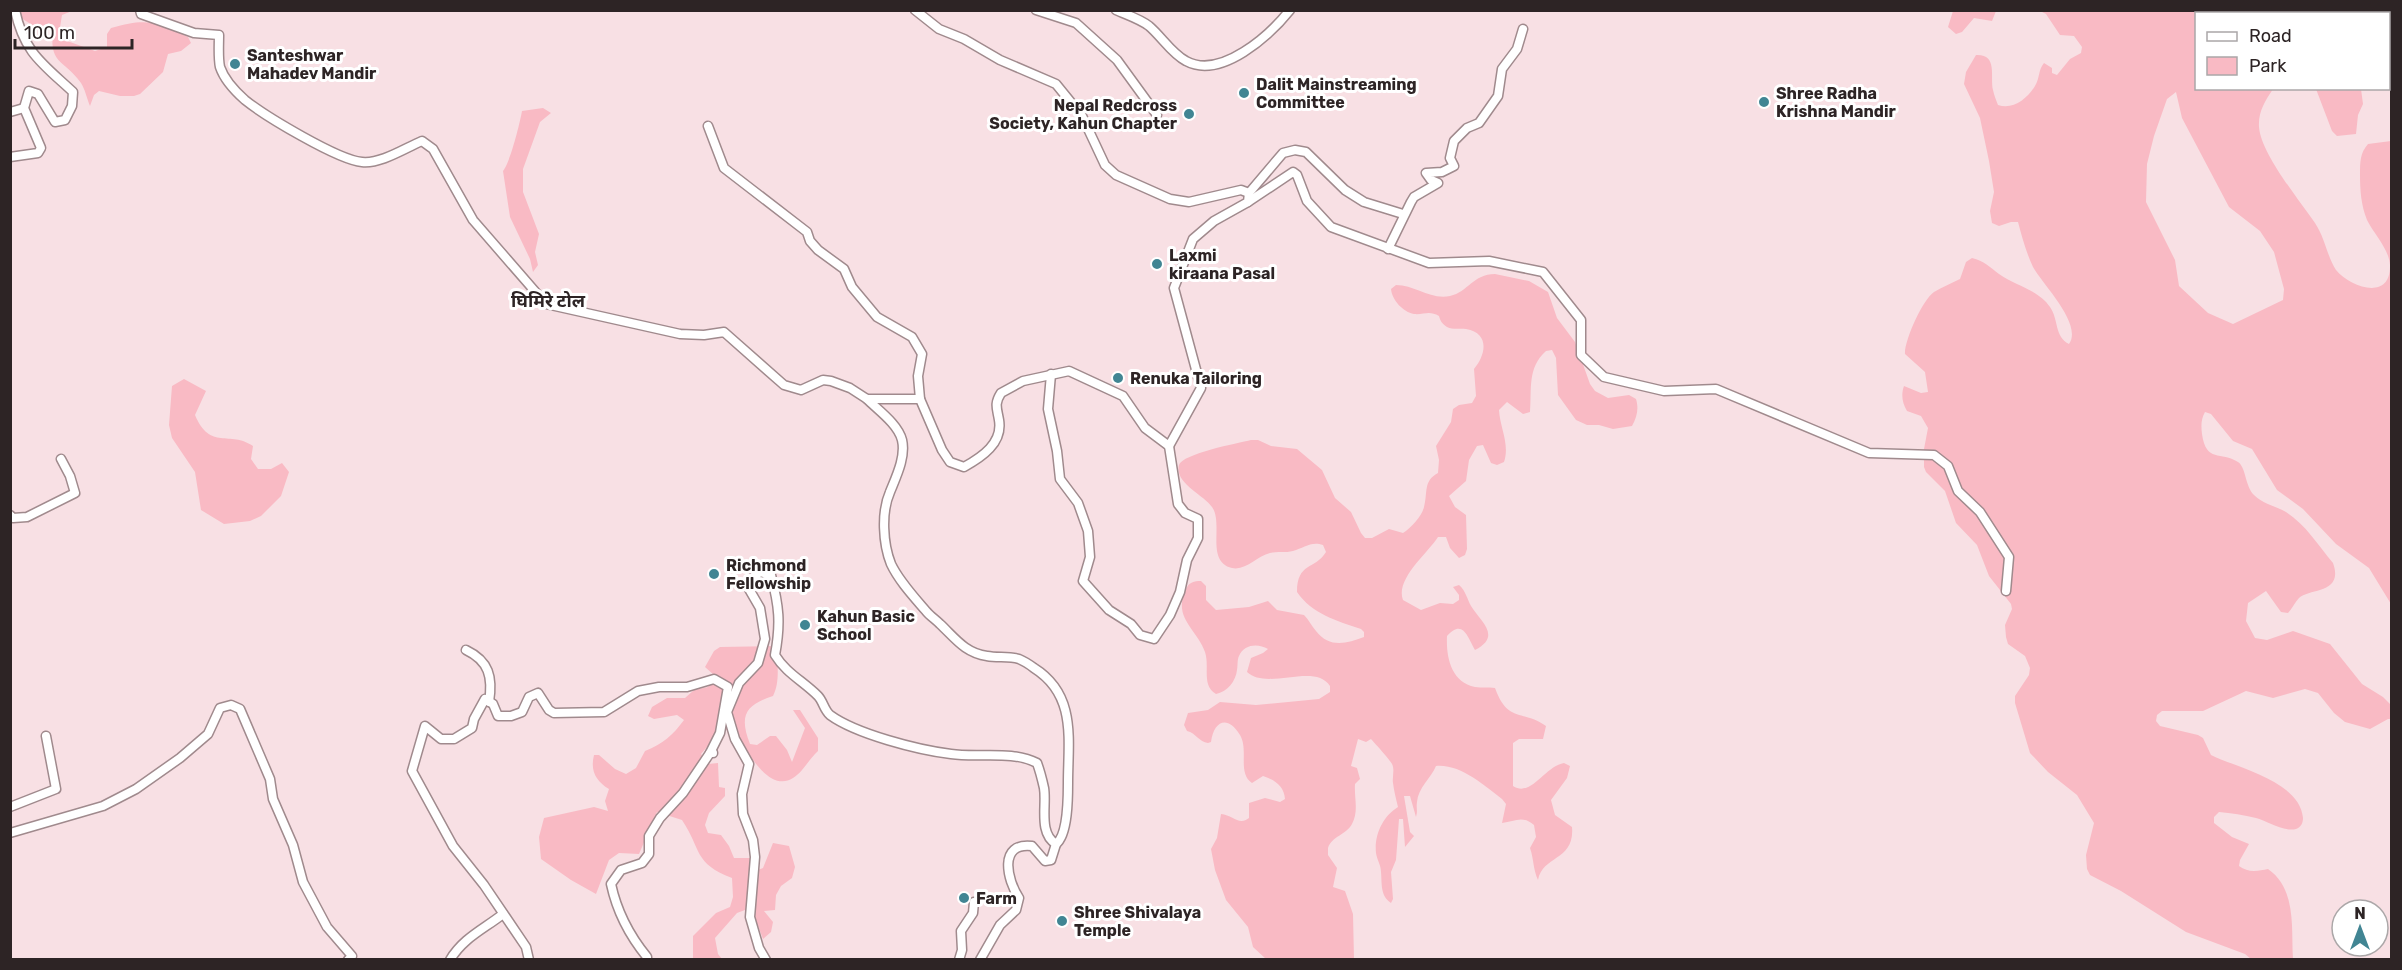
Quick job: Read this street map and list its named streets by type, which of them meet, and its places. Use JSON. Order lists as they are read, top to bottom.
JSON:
{
  "districts": ["घिमिरे टोल"],
  "places": [
    "Santeshwar Mahadev Mandir",
    "Dalit Mainstreaming Committee",
    "Shree Radha Krishna Mandir",
    "Nepal Redcross Society, Kahun Chapter",
    "Laxmi kiraana Pasal",
    "Renuka Tailoring",
    "Richmond Fellowship",
    "Kahun Basic School",
    "Farm",
    "Shree Shivalaya Temple"
  ],
  "legend": ["Road", "Park"],
  "scale_bar": "100 m",
  "north": "top"
}
